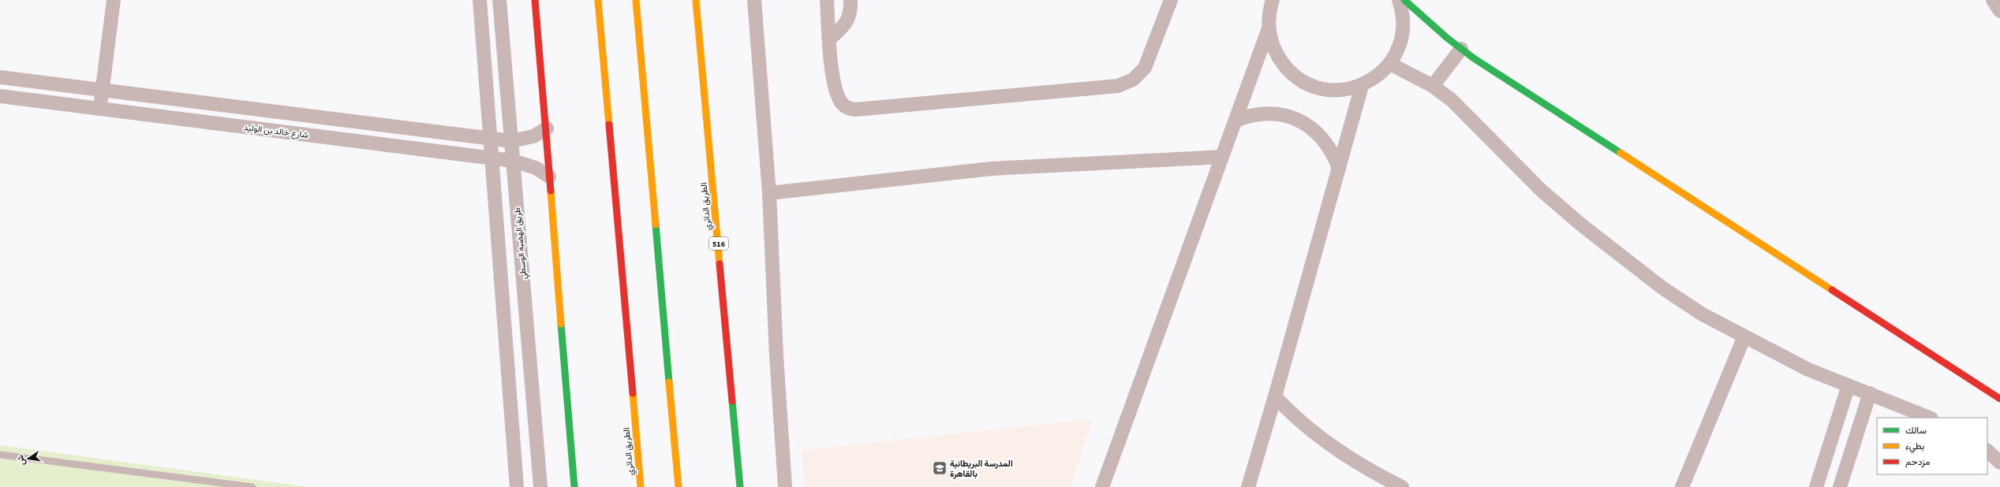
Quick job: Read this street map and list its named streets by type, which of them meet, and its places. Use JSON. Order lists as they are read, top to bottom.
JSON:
{
  "streets": {
    "main road": ["الطريق الدائري", "516"],
    "street": ["شارع خالد بن الوليد", "طريق الهضبه الوسطي"]
  },
  "crossings": [
    ["شارع خالد بن الوليد", "طريق الهضبه الوسطي"]
  ],
  "places": {
    "school or university": ["المدرسة البريطانية بالقاهرة"]
  },
  "legend": ["سالك", "بطيء", "مزدحم"],
  "north": "left"
}
